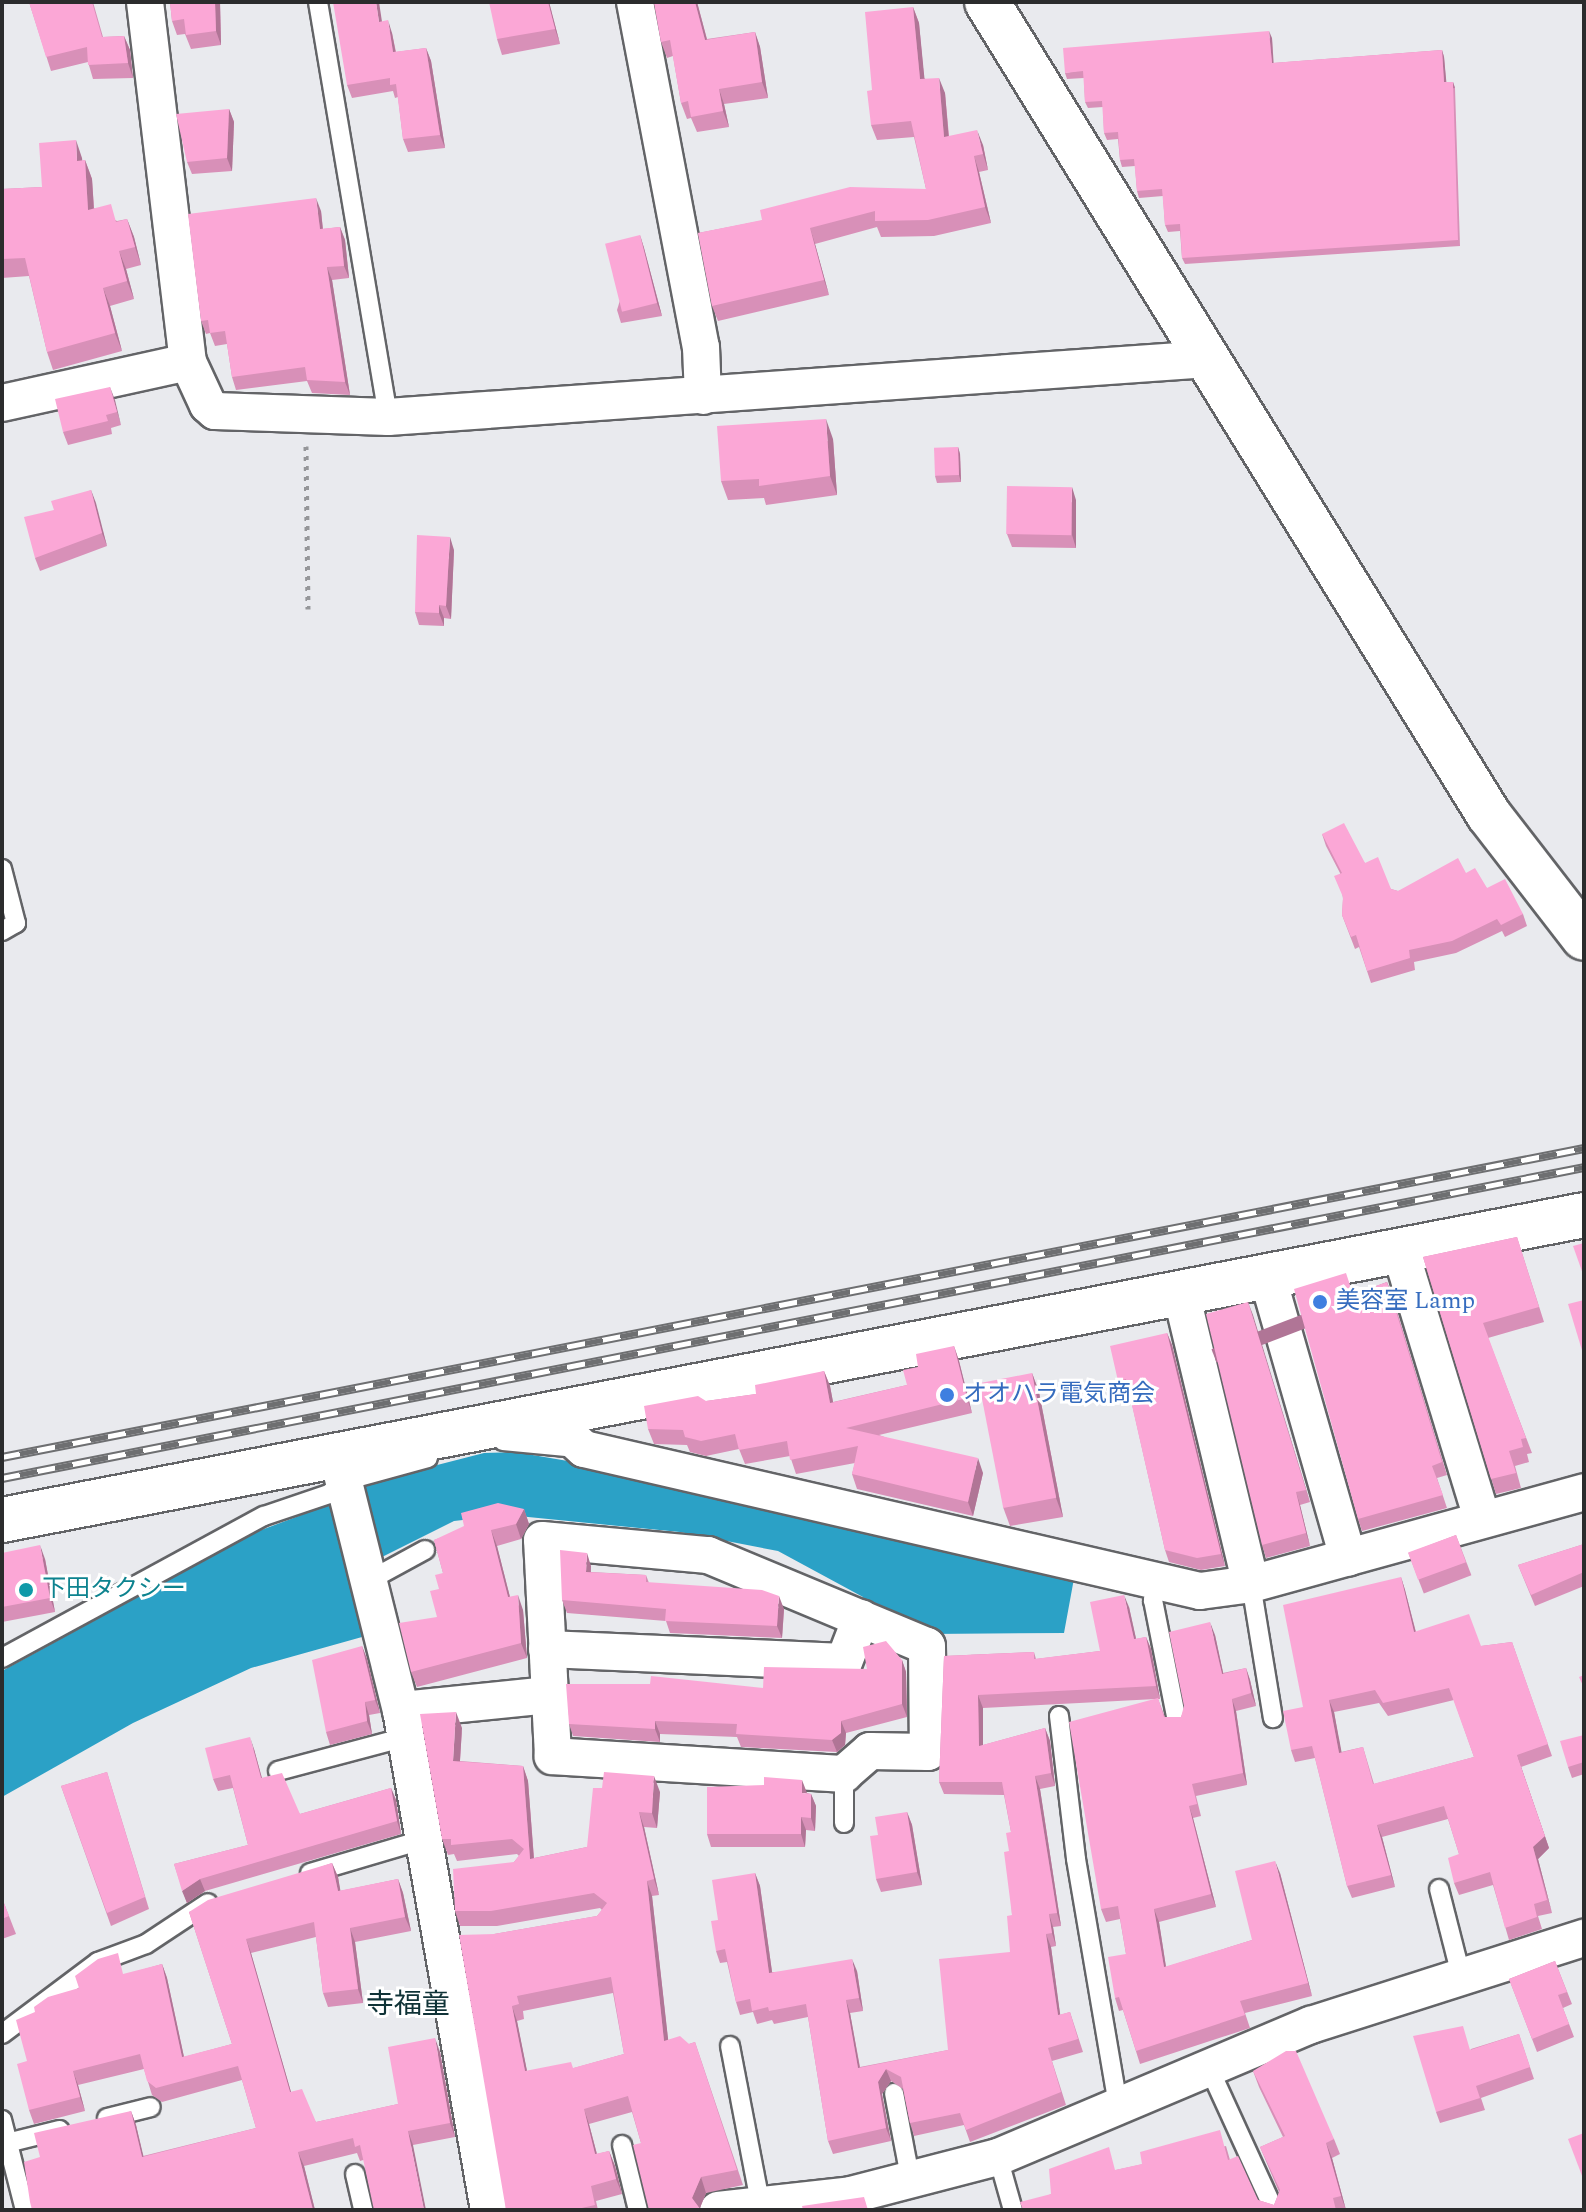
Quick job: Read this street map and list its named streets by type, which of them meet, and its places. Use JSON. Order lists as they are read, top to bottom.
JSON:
{
  "districts": ["寺福童"],
  "places": ["美容室 Lamp", "オオハラ電気商会", "下田タクシー"]
}
